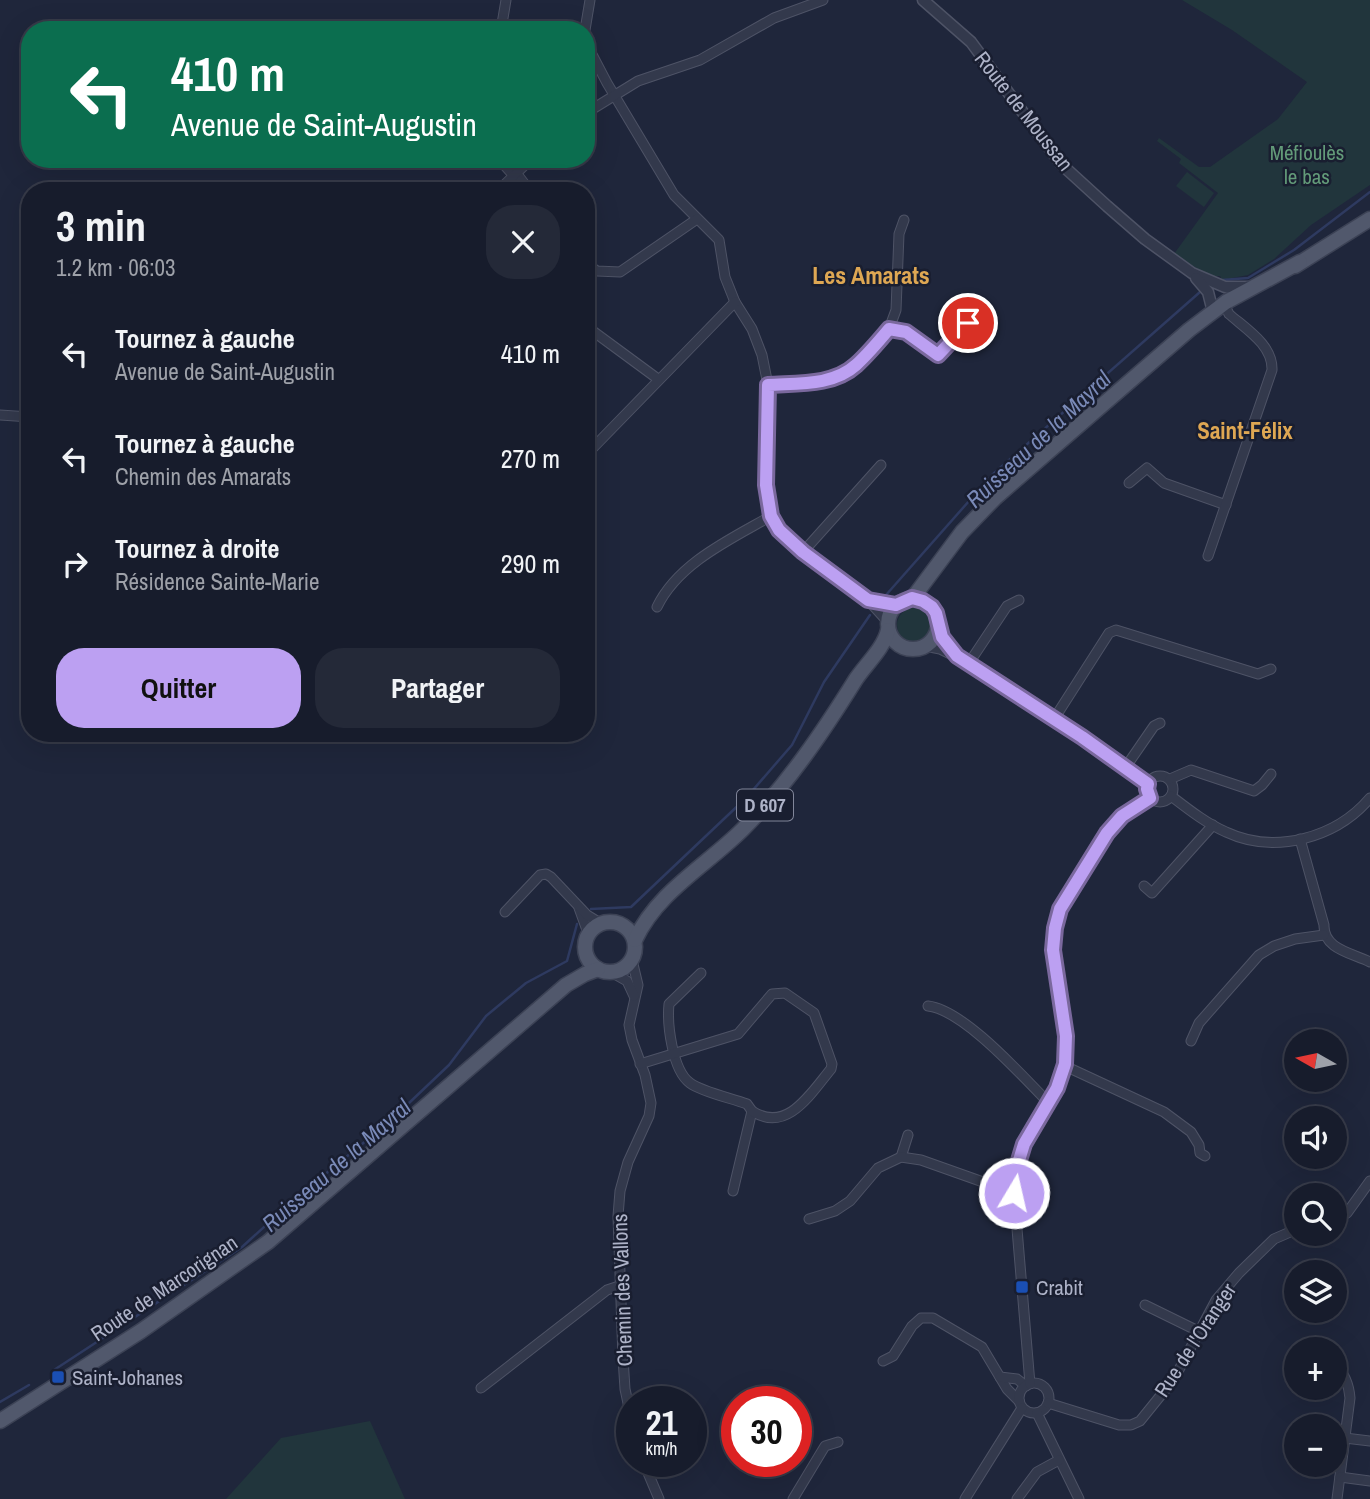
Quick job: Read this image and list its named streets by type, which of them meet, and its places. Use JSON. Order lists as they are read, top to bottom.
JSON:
{
  "streets": {
    "main road": ["D 607", "Route de Marcorignan"],
    "street": ["Route de Moussan", "Chemin des Vallons", "Rue de l'Oranger"]
  },
  "crossings": [
    ["D 607", "Route de Marcorignan"],
    ["D 607", "Chemin des Vallons"],
    ["Route de Marcorignan", "Chemin des Vallons"]
  ],
  "districts": ["Les Amarats", "Saint-Félix"],
  "water": ["Ruisseau de la Mayral"],
  "parks": ["Méfioulès le bas"],
  "places": {
    "transit": ["Crabit", "Saint-Johanes"]
  },
  "north": "left",
  "page": {
    "turn": ["410 m", "Avenue de Saint-Augustin"],
    "heading": ["3 min", "1.2 km · 06:03"],
    "list": [
      {
        "name": "Tournez à gauche",
        "note": "Avenue de Saint-Augustin",
        "value": "410 m"
      },
      {
        "name": "Tournez à gauche",
        "note": "Chemin des Amarats",
        "value": "270 m"
      },
      {
        "name": "Tournez à droite",
        "note": "Résidence Sainte-Marie",
        "value": "290 m"
      }
    ],
    "buttons": ["Quitter", "Partager"],
    "map_buttons": ["+", "−"],
    "speed": "21 km/h",
    "limit": "30"
  }
}
